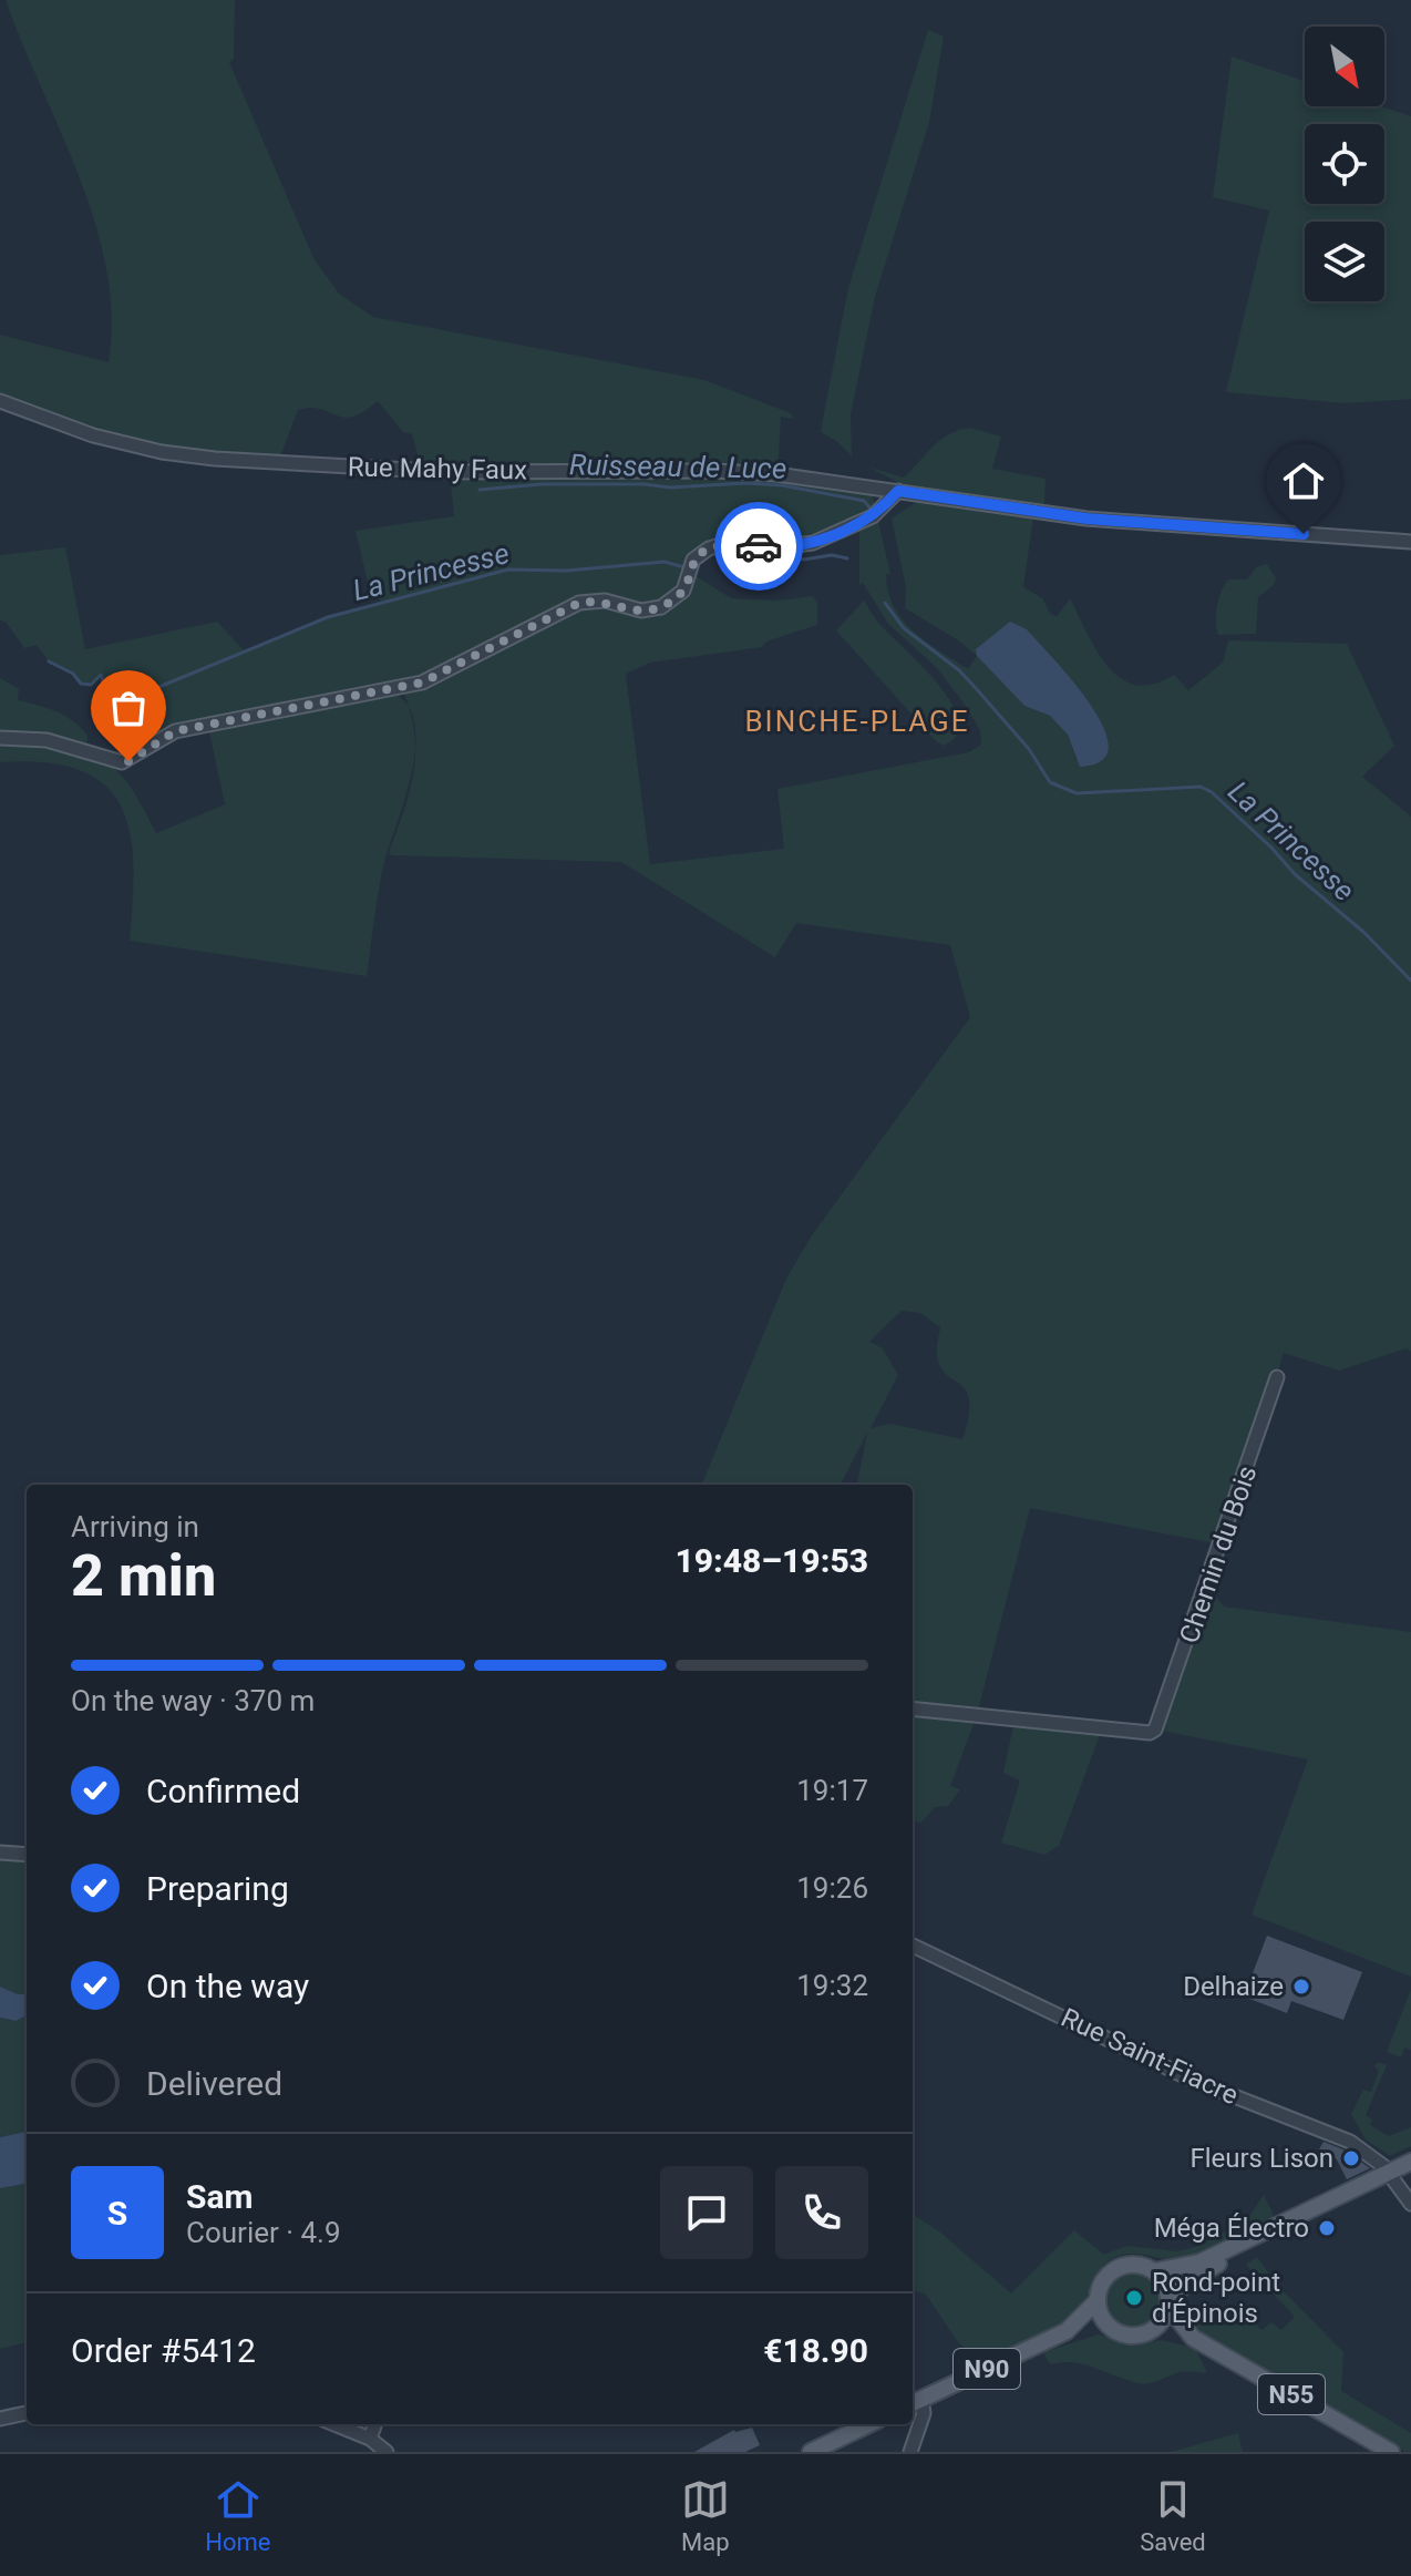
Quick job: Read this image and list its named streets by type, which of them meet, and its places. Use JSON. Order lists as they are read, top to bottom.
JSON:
{
  "streets": {
    "main road": ["N90", "N55"],
    "street": ["Rue Mahy Faux", "Chemin du Bois", "Rue Saint-Fiacre"]
  },
  "crossings": [
    ["Rue Saint-Fiacre", "N90"],
    ["N90", "N55"]
  ],
  "districts": ["BINCHE-PLAGE"],
  "water": ["Ruisseau de Luce", "La Princesse"],
  "places": [
    "Delhaize",
    "Fleurs Lison",
    "Méga Électro",
    "Rond-point d'Épinois"
  ],
  "north": "bottom right",
  "page": {
    "heading": ["2 min", "Arriving in", "19:48–19:53"],
    "panel": [
      "Sam",
      "Courier · 4.9",
      "Order #5412",
      "€18.90"
    ],
    "bar": "On the way · 370 m",
    "list": [
      ["Confirmed", "19:17"],
      ["Preparing", "19:26"],
      ["On the way", "19:32"],
      "Delivered"
    ],
    "round": "S",
    "tabs": ["Home", "Map", "Saved"]
  }
}
